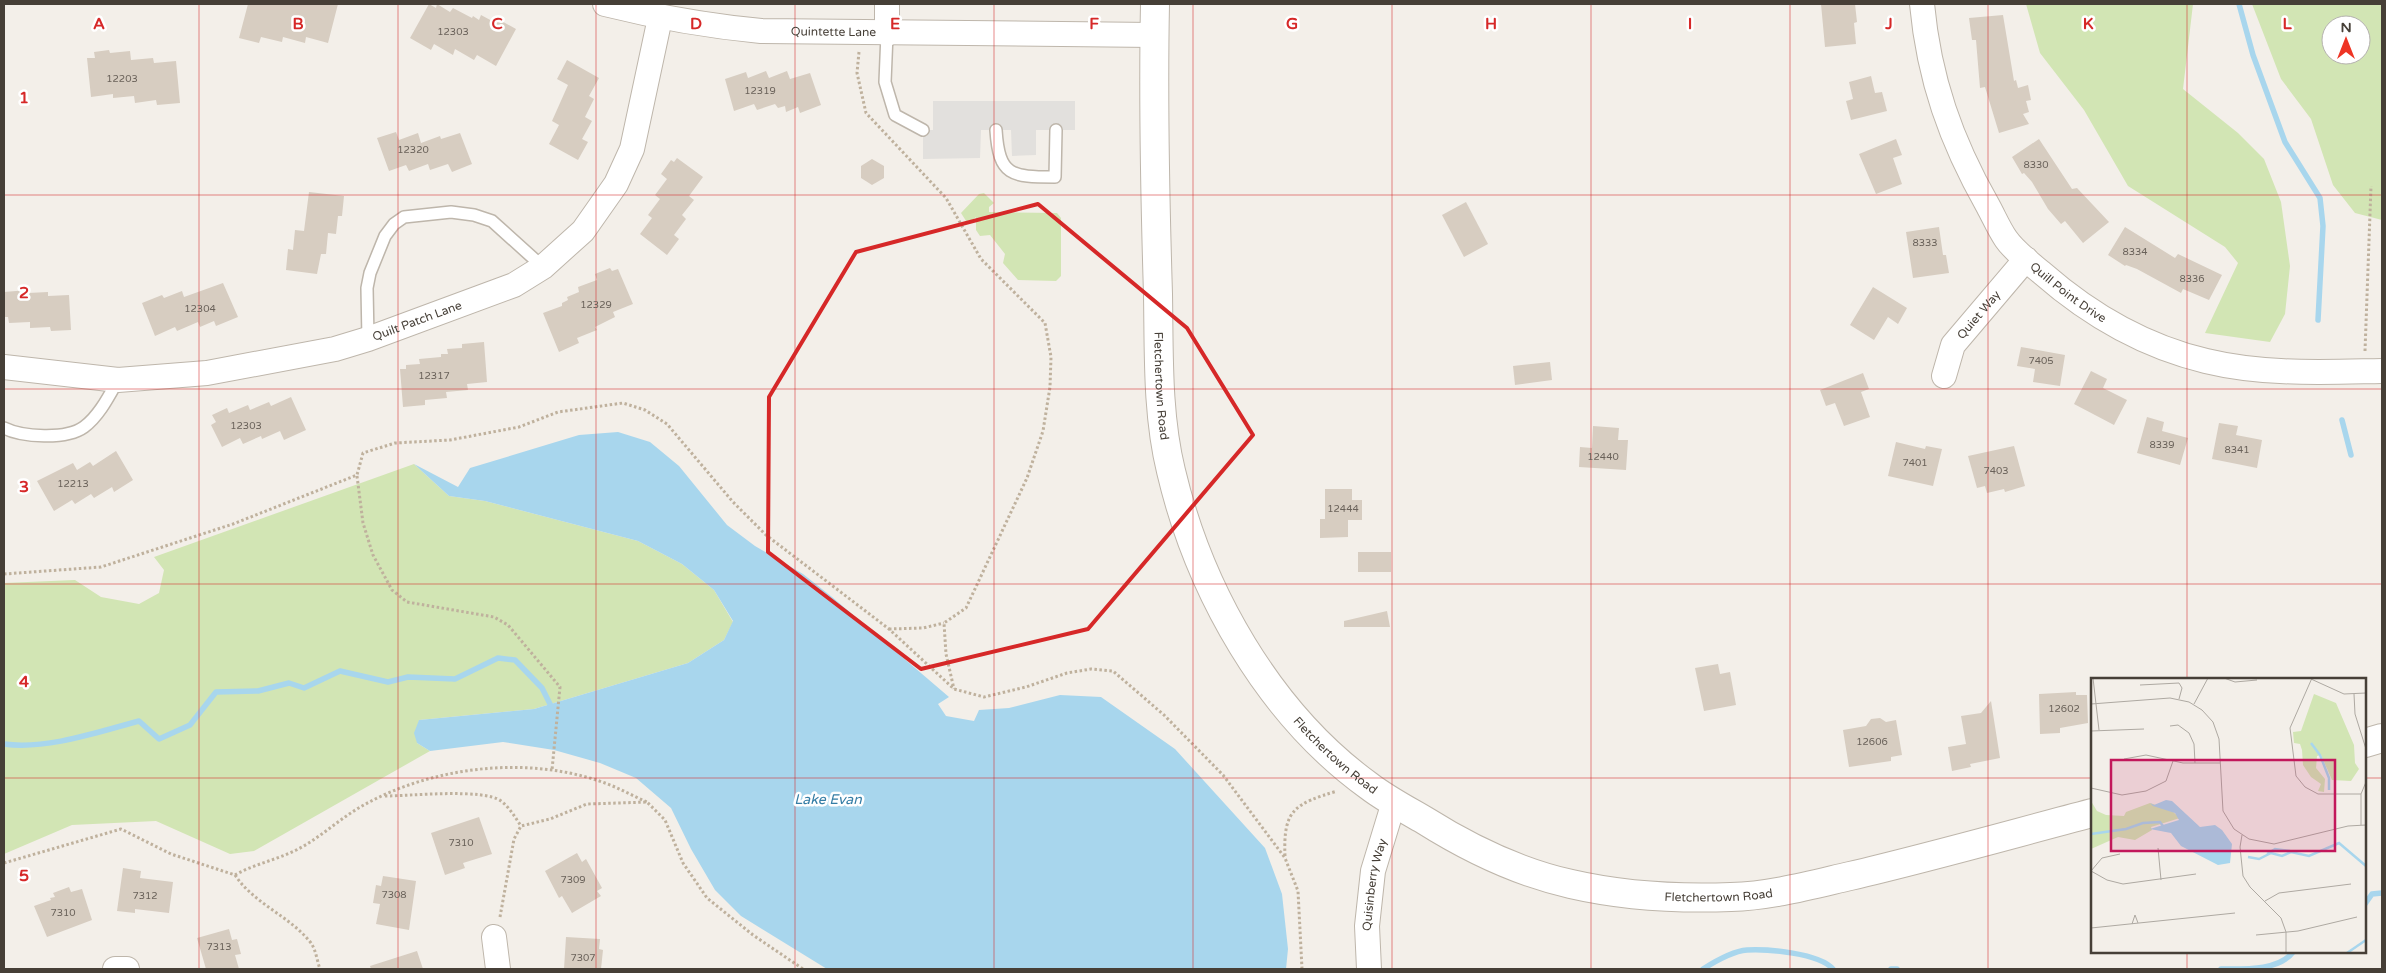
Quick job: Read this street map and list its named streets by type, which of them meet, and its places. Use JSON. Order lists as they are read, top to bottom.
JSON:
{
  "streets": {
    "street": [
      "Quintette Lane",
      "Quill Point Drive",
      "Quiet Way",
      "Quilt Patch Lane",
      "Fletchertown Road",
      "Quisinberry Way"
    ]
  },
  "crossings": [
    ["Quintette Lane", "Quilt Patch Lane"],
    ["Quintette Lane", "Fletchertown Road"],
    ["Quill Point Drive", "Quiet Way"],
    ["Fletchertown Road", "Quisinberry Way"]
  ],
  "water": ["Lake Evan"],
  "house_numbers": [
    "12303",
    "12203",
    "12319",
    "12320",
    "8330",
    "8333",
    "8334",
    "8336",
    "12329",
    "12304",
    "7405",
    "12317",
    "12303",
    "8339",
    "8341",
    "12440",
    "7401",
    "7403",
    "12213",
    "12444",
    "12602",
    "12606",
    "7310",
    "7309",
    "7308",
    "7312",
    "7310",
    "7313",
    "7307"
  ],
  "north": "top",
  "grid": {
    "columns": [
      "A",
      "B",
      "C",
      "D",
      "E",
      "F",
      "G",
      "H",
      "I",
      "J",
      "K",
      "L"
    ],
    "rows": [
      "1",
      "2",
      "3",
      "4",
      "5"
    ]
  }
}
